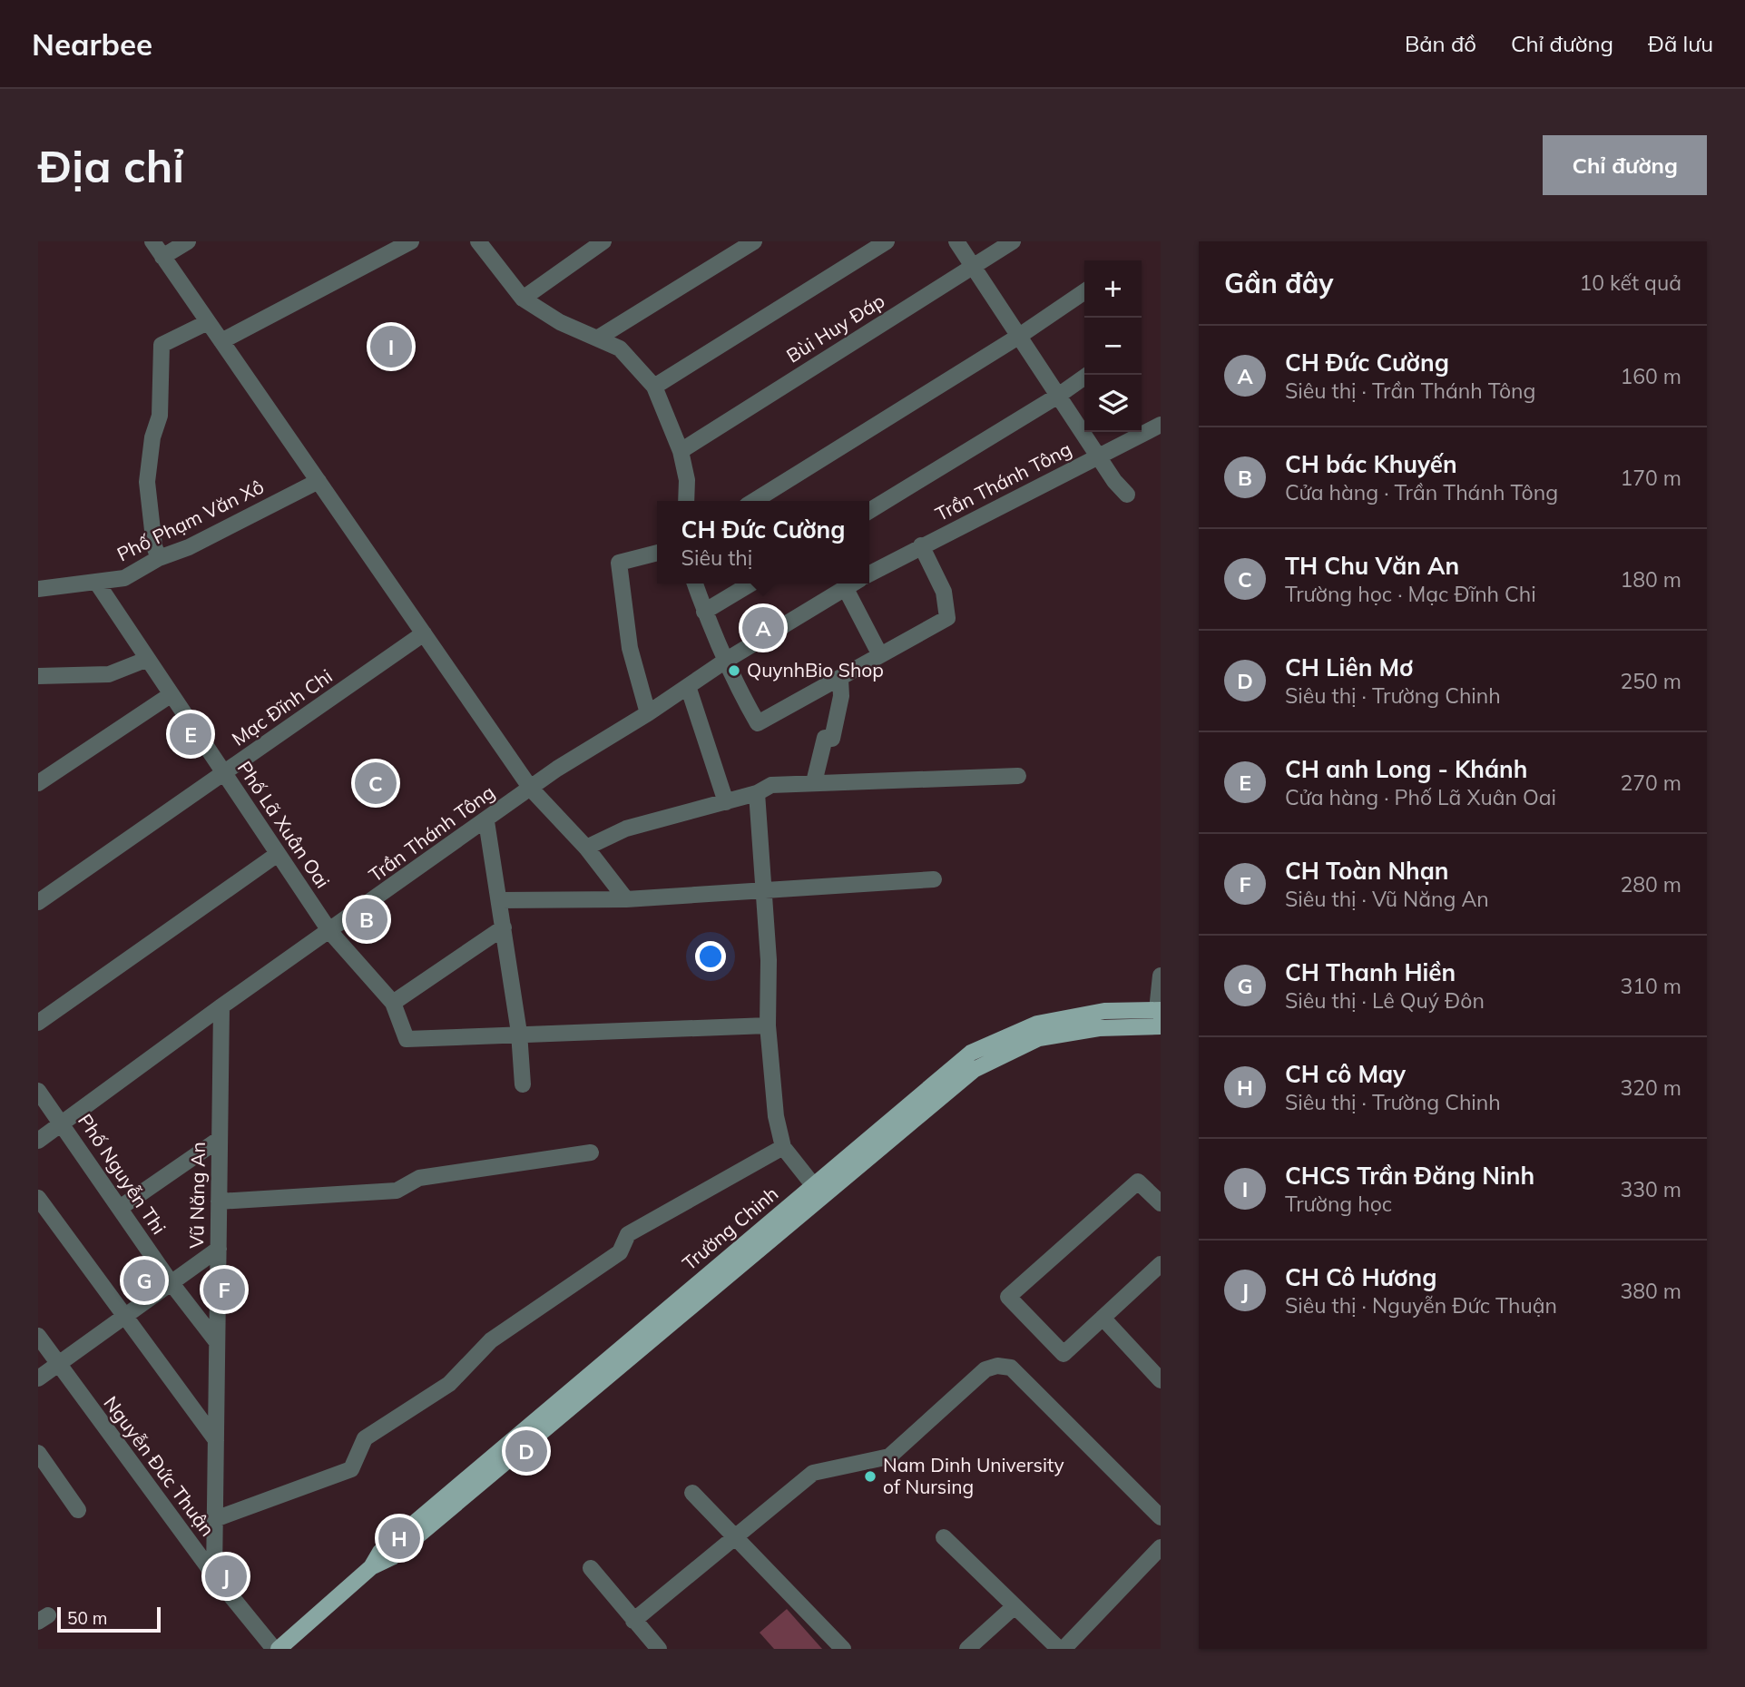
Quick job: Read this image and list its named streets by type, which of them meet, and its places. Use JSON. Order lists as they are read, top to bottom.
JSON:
{
  "streets": {
    "main road": ["Trường Chinh"],
    "street": [
      "Bùi Huy Đáp",
      "Trần Thánh Tông",
      "Phố Phạm Văn Xô",
      "Mạc Đĩnh Chi",
      "Phố Lã Xuân Oai",
      "Phố Nguyễn Thi",
      "Vũ Năng An",
      "Nguyễn Đức Thuận"
    ]
  },
  "crossings": [
    ["Trần Thánh Tông", "Phố Lã Xuân Oai"],
    ["Trần Thánh Tông", "Phố Nguyễn Thi"],
    ["Trần Thánh Tông", "Vũ Năng An"],
    ["Phố Phạm Văn Xô", "Phố Lã Xuân Oai"],
    ["Mạc Đĩnh Chi", "Phố Lã Xuân Oai"],
    ["Phố Nguyễn Thi", "Vũ Năng An"],
    ["Vũ Năng An", "Nguyễn Đức Thuận"],
    ["Trường Chinh", "Nguyễn Đức Thuận"]
  ],
  "places": ["QuynhBio Shop", "Nam Dinh University of Nursing"],
  "scale_bar": "50 m",
  "page": {
    "header": "Nearbee",
    "nav": ["Bản đồ", "Chỉ đường", "Đã lưu"],
    "buttons": "Chỉ đường",
    "title": "Địa chỉ",
    "heading": ["Gần đây", "10 kết quả"],
    "map_buttons": ["+", "−"],
    "pins": [
      "I",
      "A",
      "E",
      "C",
      "B",
      "G",
      "F",
      "D",
      "H",
      "J"
    ],
    "list": [
      {
        "mark": "A",
        "name": "CH Đức Cường",
        "note": "Siêu thị · Trần Thánh Tông",
        "value": "160 m"
      },
      {
        "mark": "B",
        "name": "CH bác Khuyến",
        "note": "Cửa hàng · Trần Thánh Tông",
        "value": "170 m"
      },
      {
        "mark": "C",
        "name": "TH Chu Văn An",
        "note": "Trường học · Mạc Đĩnh Chi",
        "value": "180 m"
      },
      {
        "mark": "D",
        "name": "CH Liên Mơ",
        "note": "Siêu thị · Trường Chinh",
        "value": "250 m"
      },
      {
        "mark": "E",
        "name": "CH anh Long - Khánh",
        "note": "Cửa hàng · Phố Lã Xuân Oai",
        "value": "270 m"
      },
      {
        "mark": "F",
        "name": "CH Toàn Nhạn",
        "note": "Siêu thị · Vũ Năng An",
        "value": "280 m"
      },
      {
        "mark": "G",
        "name": "CH Thanh Hiền",
        "note": "Siêu thị · Lê Quý Đôn",
        "value": "310 m"
      },
      {
        "mark": "H",
        "name": "CH cô May",
        "note": "Siêu thị · Trường Chinh",
        "value": "320 m"
      },
      {
        "mark": "I",
        "name": "CHCS Trần Đăng Ninh",
        "note": "Trường học",
        "value": "330 m"
      },
      {
        "mark": "J",
        "name": "CH Cô Hương",
        "note": "Siêu thị · Nguyễn Đức Thuận",
        "value": "380 m"
      }
    ],
    "popup": ["CH Đức Cường", "Siêu thị"],
    "scale": "50 m"
  }
}
